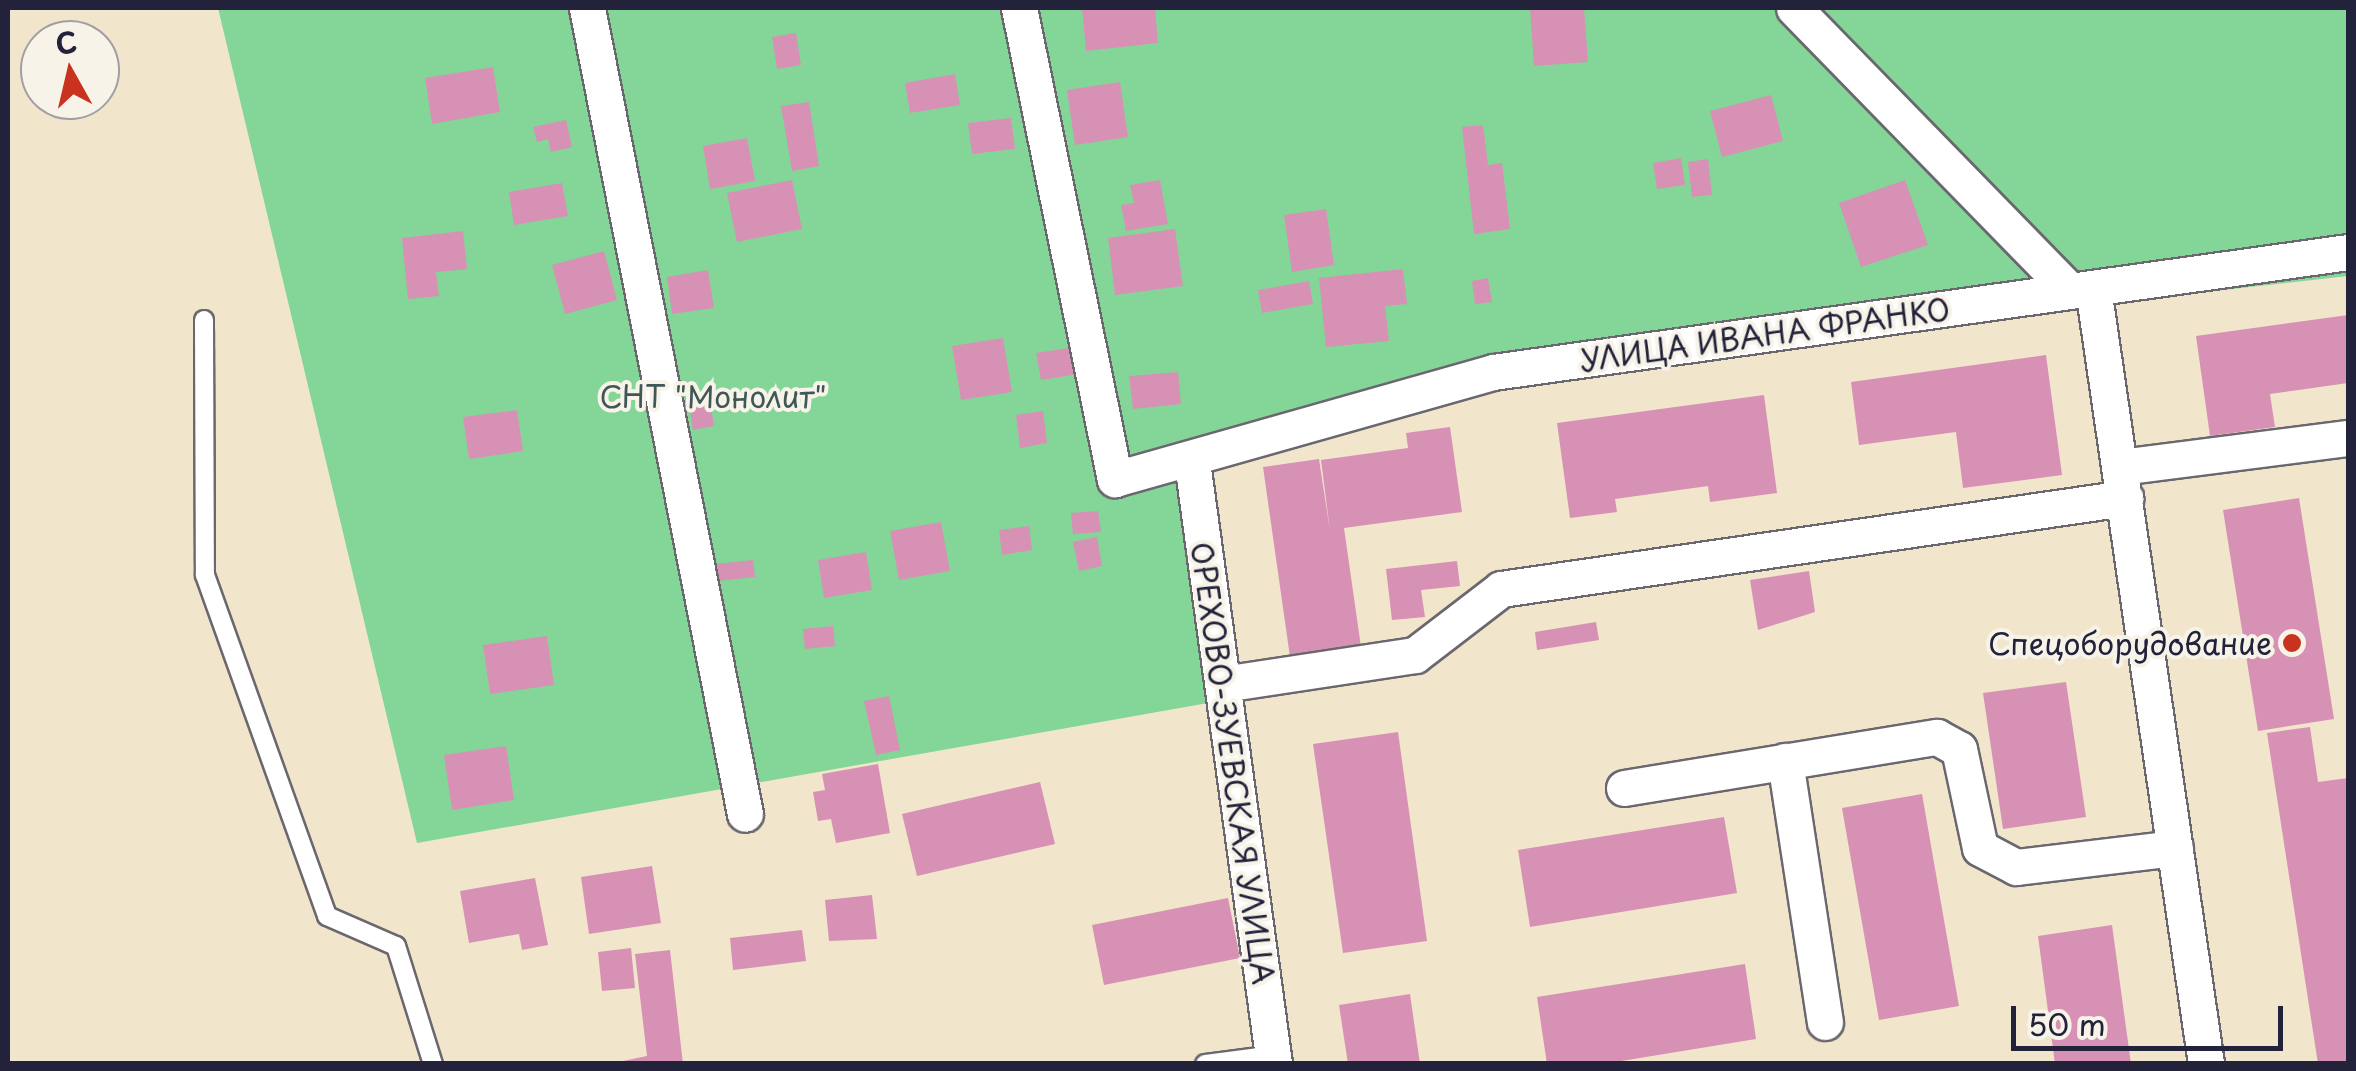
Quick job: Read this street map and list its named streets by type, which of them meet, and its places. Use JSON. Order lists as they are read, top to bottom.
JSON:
{
  "streets": {
    "street": ["УЛИЦА ИВАНА ФРАНКО", "ОРЕХОВО-ЗУЕВСКАЯ УЛИЦА"]
  },
  "crossings": [
    ["УЛИЦА ИВАНА ФРАНКО", "ОРЕХОВО-ЗУЕВСКАЯ УЛИЦА"]
  ],
  "parks": ["СНТ \"Монолит\""],
  "places": ["Спецоборудование"],
  "scale_bar": "50 m",
  "north": "top"
}
